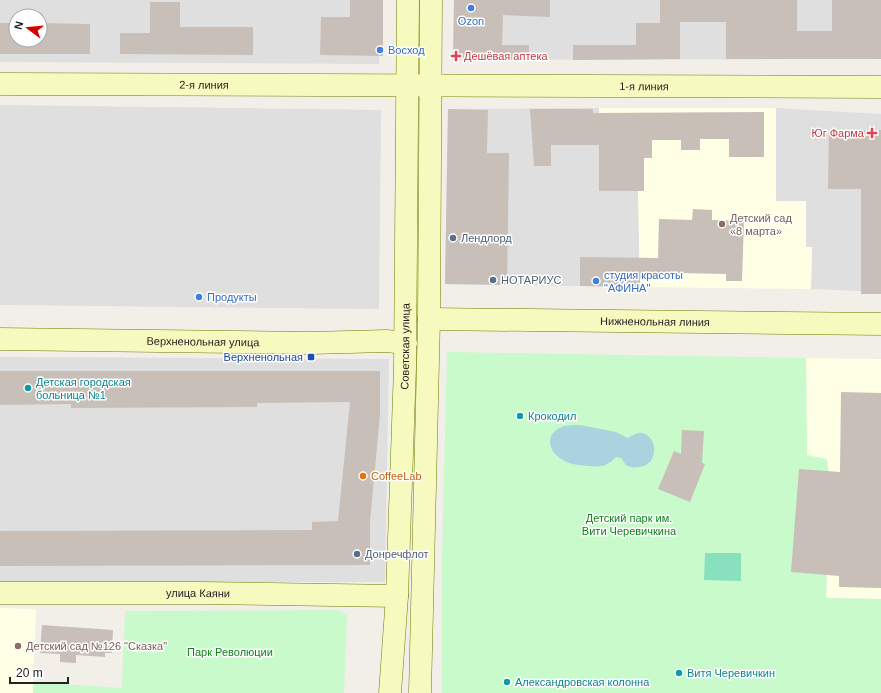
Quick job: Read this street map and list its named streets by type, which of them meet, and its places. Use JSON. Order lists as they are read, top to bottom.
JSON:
{
  "streets": {
    "street": [
      "2-я линия",
      "1-я линия",
      "Нижненольная линия",
      "Верхненольная улица",
      "Советская улица",
      "улица Каяни"
    ]
  },
  "crossings": [
    ["2-я линия", "1-я линия"],
    ["2-я линия", "Советская улица"],
    ["1-я линия", "Советская улица"],
    ["Верхненольная улица", "Советская улица"],
    ["Советская улица", "улица Каяни"]
  ],
  "parks": ["Детский парк им. Вити Черевичкина", "Парк Революции"],
  "places": {
    "other": [
      "Ozon",
      "Восход",
      "Детский сад «8 марта»",
      "Лендлорд",
      "НОТАРИУС",
      "студия красоты \"АФИНА\"",
      "Продукты",
      "Детская городская больница №1",
      "Крокодил",
      "CoffeeLab",
      "Донречфлот",
      "Детский сад №126 \"Сказка\"",
      "Витя Черевичкин",
      "Александровская колонна"
    ],
    "health": ["Дешёвая аптека", "Юг Фарма"],
    "transit": ["Верхненольная"]
  },
  "scale_bar": "20 m",
  "north": "left"
}
